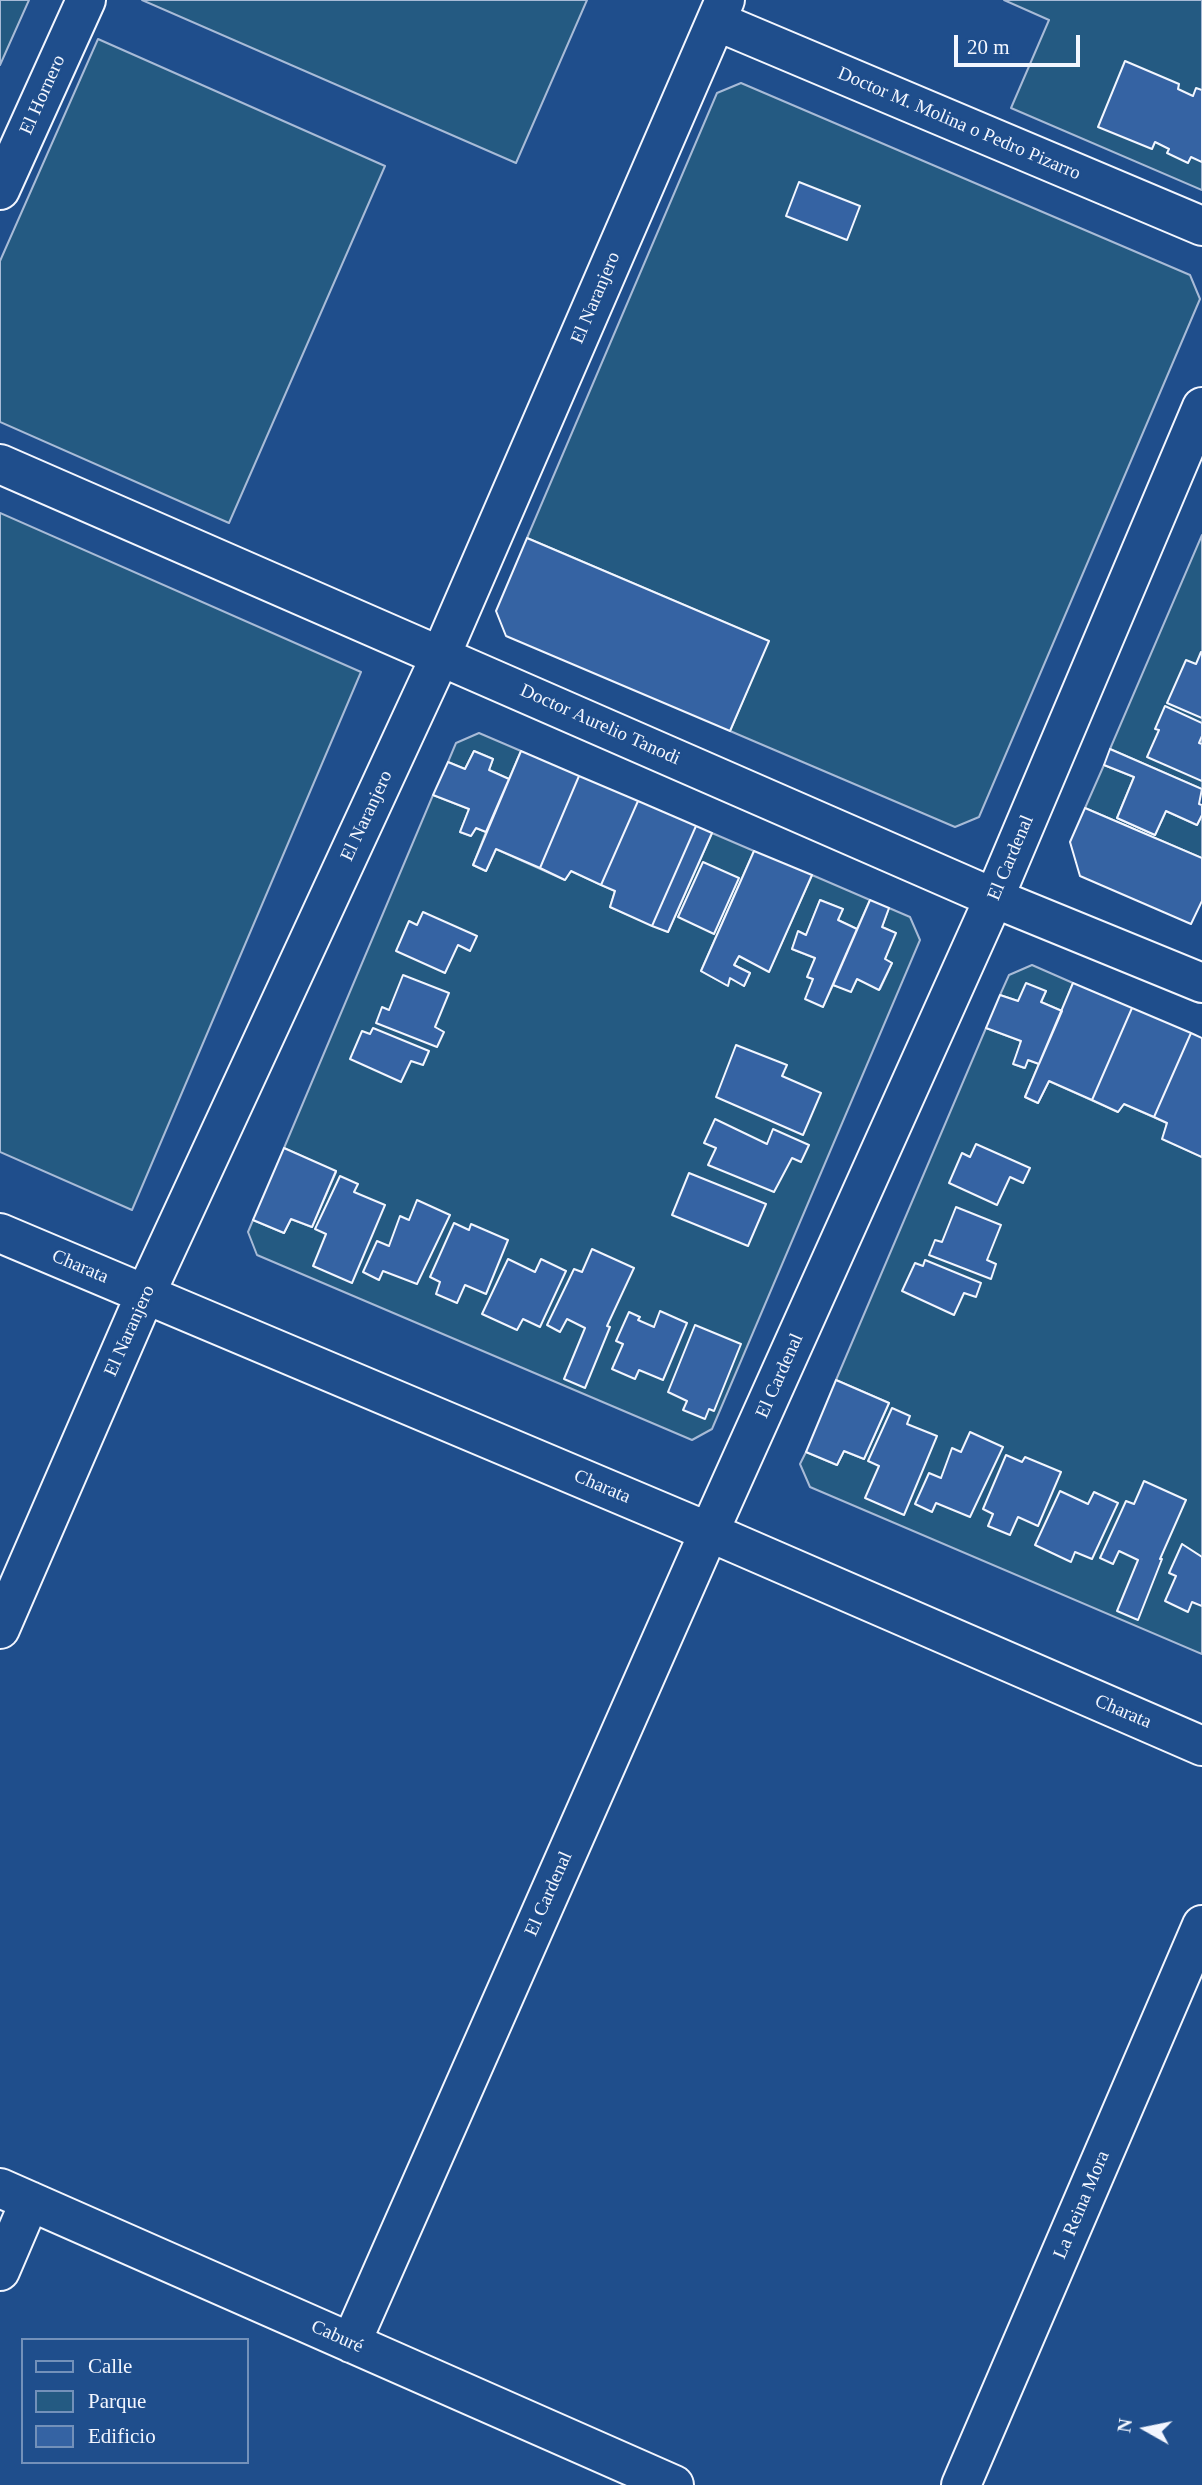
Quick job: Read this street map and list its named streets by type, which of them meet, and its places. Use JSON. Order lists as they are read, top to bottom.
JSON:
{
  "streets": {
    "street": [
      "El Hornero",
      "Doctor M. Molina o Pedro Pizarro",
      "El Naranjero",
      "Doctor Aurelio Tanodi",
      "El Cardenal",
      "Charata",
      "La Reina Mora",
      "Caburé"
    ]
  },
  "crossings": [
    ["Doctor M. Molina o Pedro Pizarro", "El Naranjero"],
    ["El Naranjero", "Doctor Aurelio Tanodi"],
    ["El Naranjero", "Charata"],
    ["Doctor Aurelio Tanodi", "El Cardenal"],
    ["El Cardenal", "Charata"],
    ["El Cardenal", "Caburé"]
  ],
  "legend": ["Calle", "Parque", "Edificio"],
  "scale_bar": "20 m",
  "north": "left"
}
